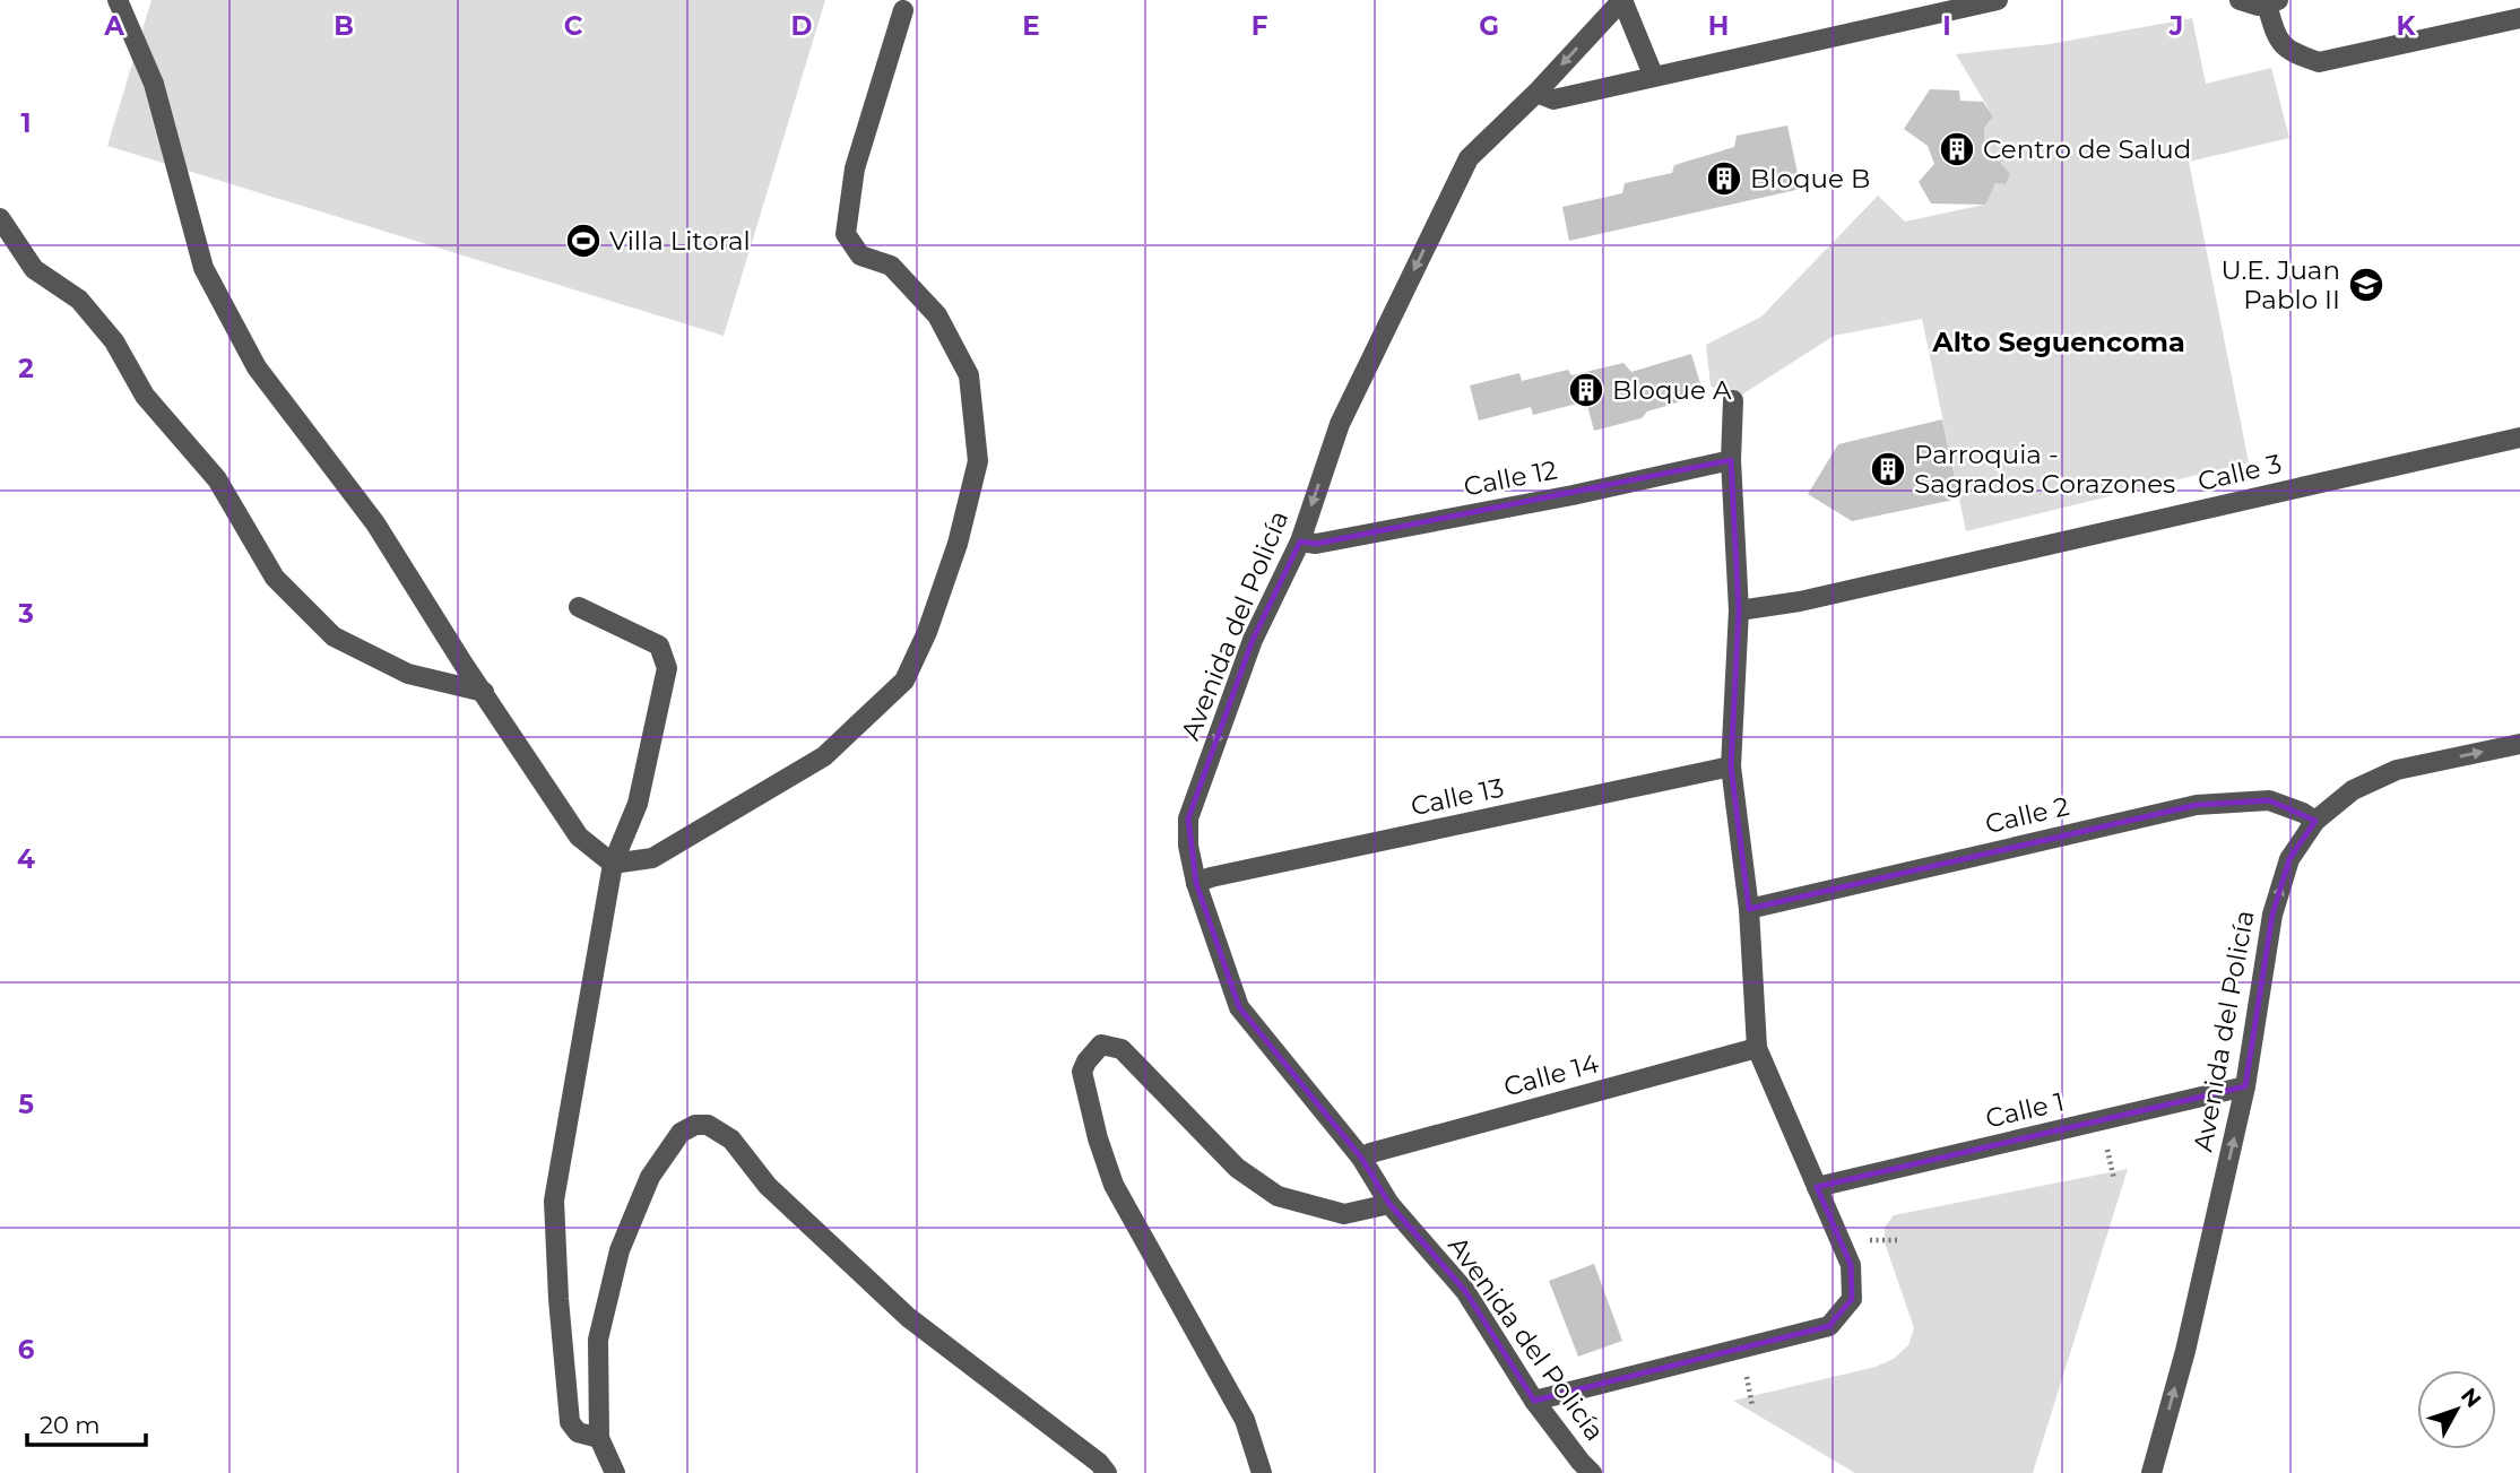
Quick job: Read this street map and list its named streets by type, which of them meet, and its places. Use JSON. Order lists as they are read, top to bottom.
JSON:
{
  "streets": {
    "street": [
      "Calle 3",
      "Calle 12",
      "Avenida del Policía",
      "Calle 13",
      "Calle 2",
      "Calle 14",
      "Calle 1"
    ]
  },
  "crossings": [
    ["Calle 12", "Avenida del Policía"],
    ["Avenida del Policía", "Calle 13"],
    ["Avenida del Policía", "Calle 2"],
    ["Avenida del Policía", "Calle 14"],
    ["Avenida del Policía", "Calle 1"]
  ],
  "districts": ["Alto Seguencoma"],
  "places": {
    "building": [
      "Centro de Salud",
      "Bloque B",
      "Bloque A",
      "Parroquia - Sagrados Corazones"
    ],
    "sports": ["Villa Litoral"],
    "school or university": ["U.E. Juan Pablo II"]
  },
  "scale_bar": "20 m",
  "north": "top right",
  "grid": {
    "columns": [
      "A",
      "B",
      "C",
      "D",
      "E",
      "F",
      "G",
      "H",
      "I",
      "J",
      "K"
    ],
    "rows": [
      "1",
      "2",
      "3",
      "4",
      "5",
      "6"
    ]
  }
}
